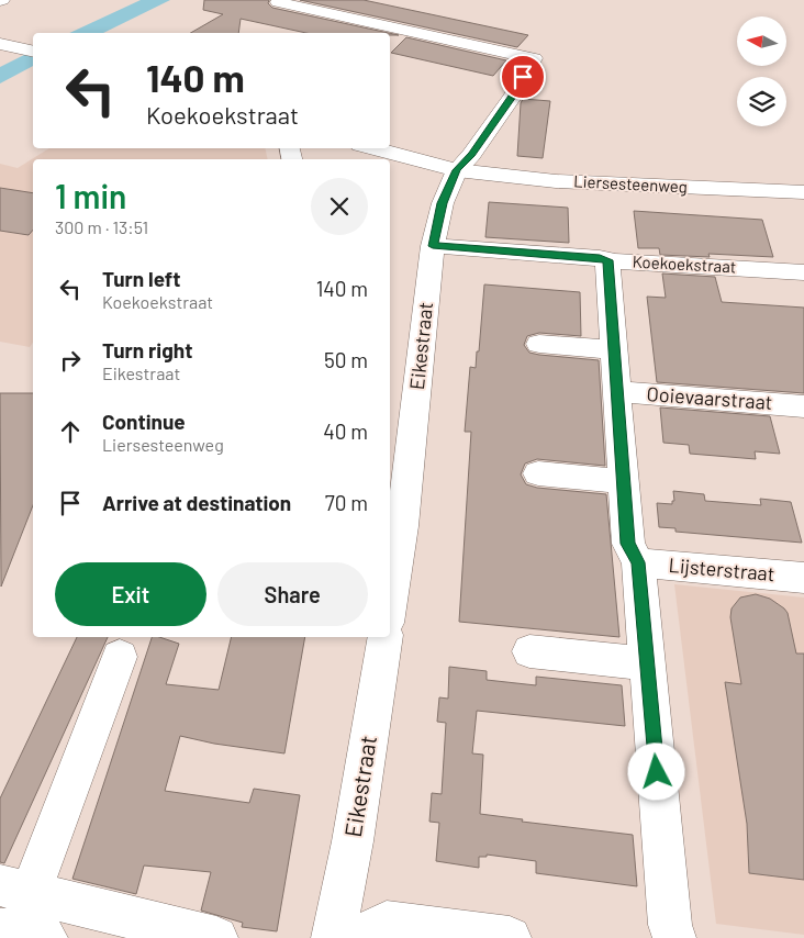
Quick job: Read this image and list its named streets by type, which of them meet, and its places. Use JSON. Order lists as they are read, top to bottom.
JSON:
{
  "streets": {
    "street": [
      "Liersesteenweg",
      "Koekoekstraat",
      "Eikestraat",
      "Ooievaarstraat",
      "Lijsterstraat"
    ]
  },
  "crossings": [
    ["Liersesteenweg", "Eikestraat"],
    ["Koekoekstraat", "Eikestraat"]
  ],
  "north": "left",
  "page": {
    "turn": ["140 m", "Koekoekstraat"],
    "heading": ["1 min", "300 m · 13:51"],
    "list": [
      {
        "name": "Turn left",
        "note": "Koekoekstraat",
        "value": "140 m"
      },
      {
        "name": "Turn right",
        "note": "Eikestraat",
        "value": "50 m"
      },
      {
        "name": "Continue",
        "note": "Liersesteenweg",
        "value": "40 m"
      },
      {
        "name": "Arrive at destination",
        "value": "70 m"
      }
    ],
    "buttons": ["Exit", "Share"]
  }
}
